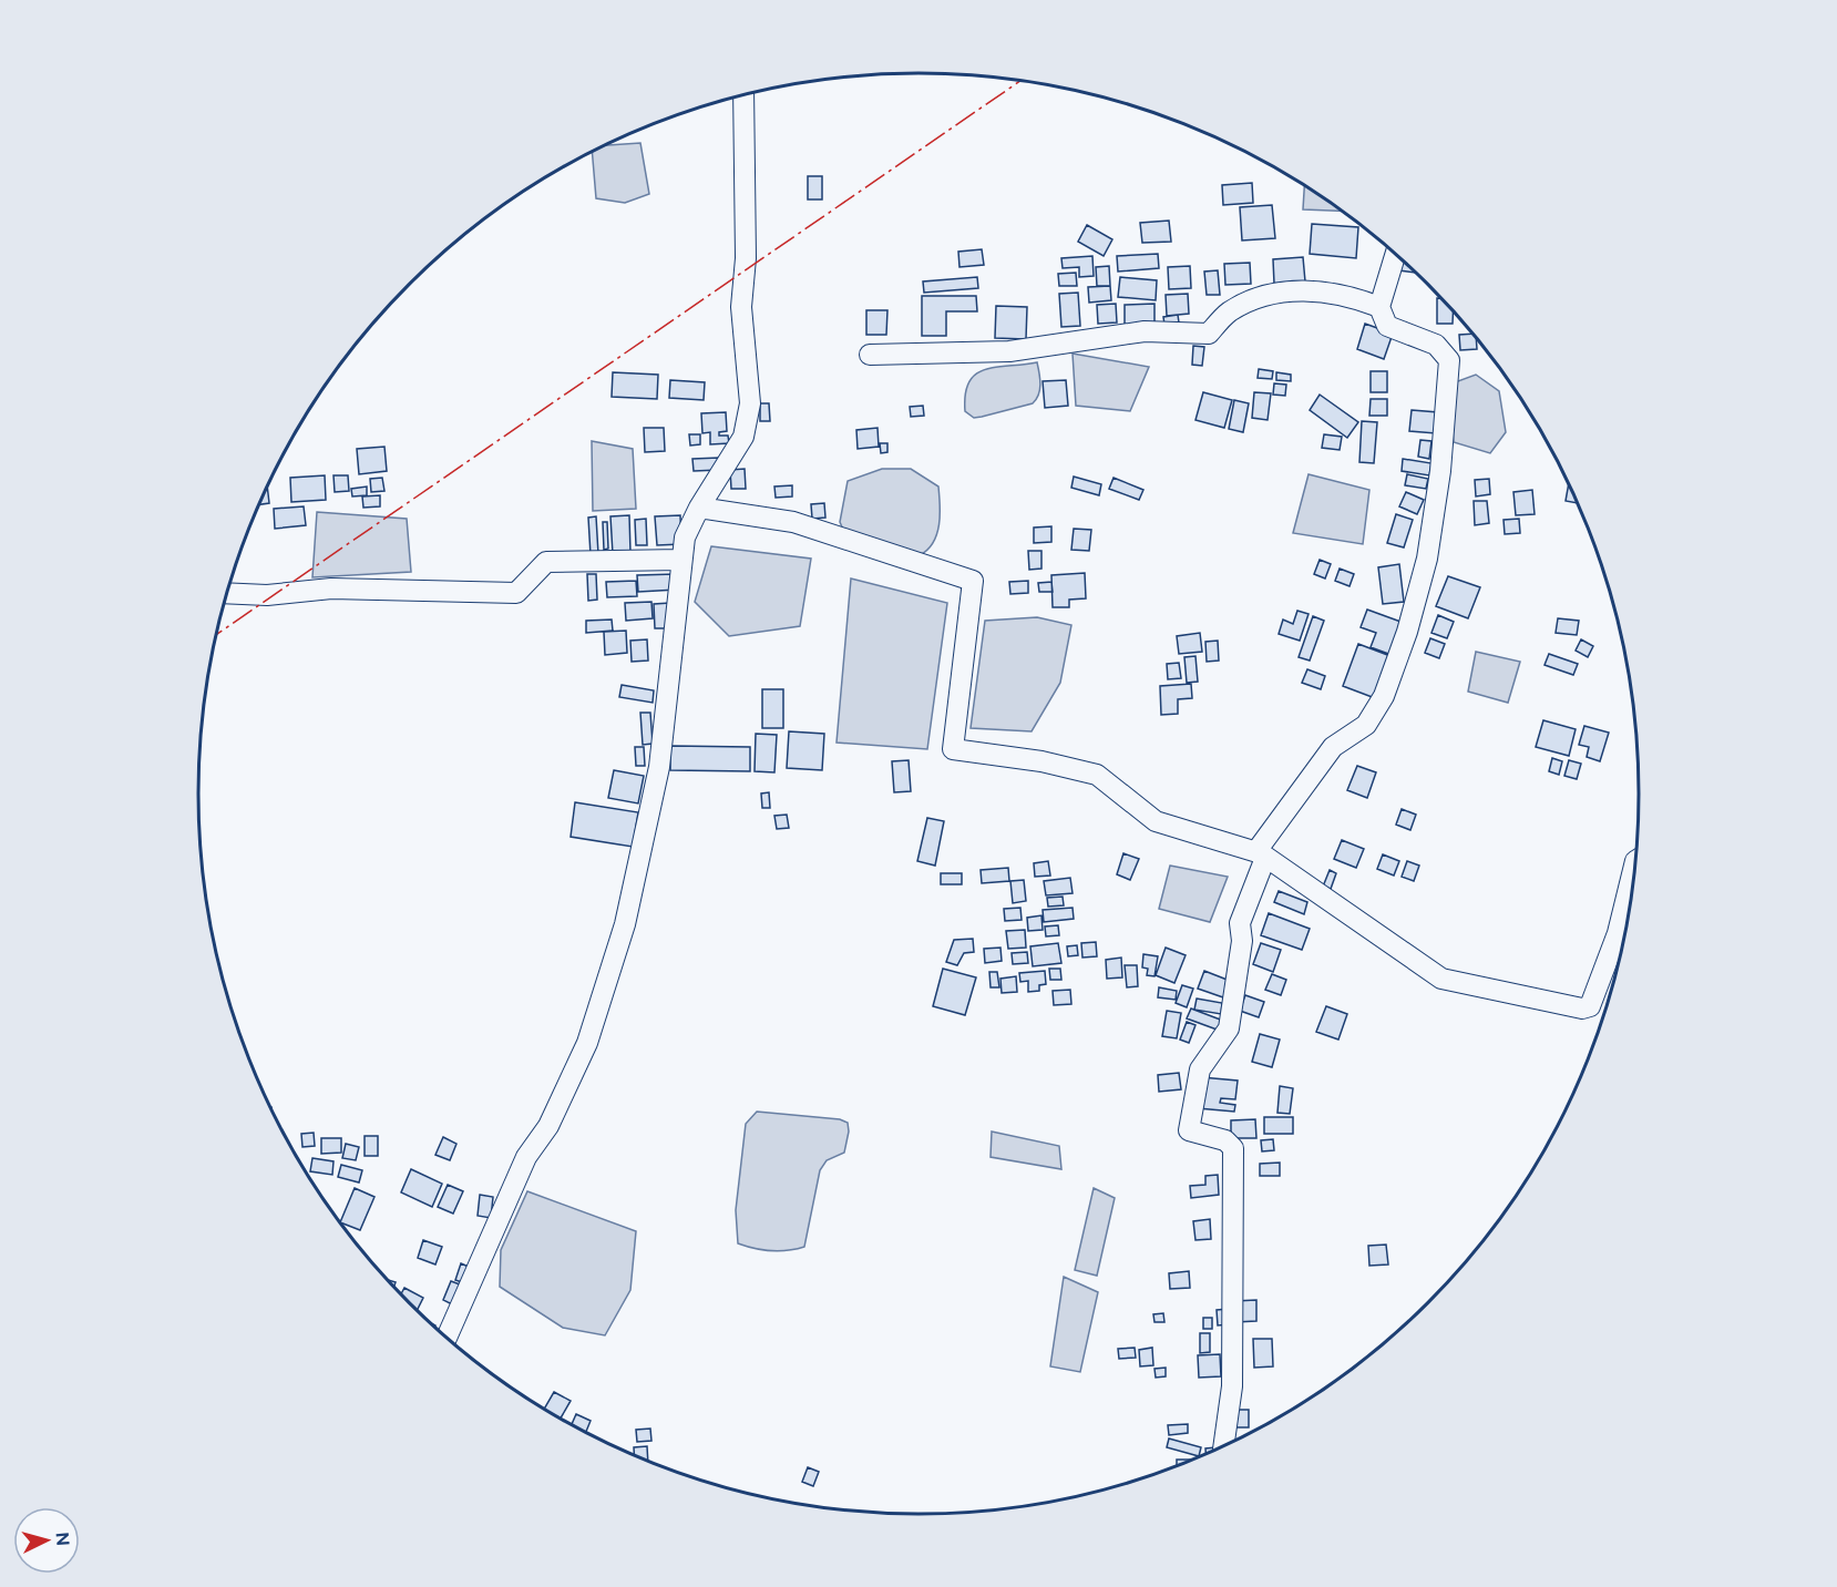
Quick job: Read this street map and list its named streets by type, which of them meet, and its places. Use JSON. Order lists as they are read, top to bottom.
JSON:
{
  "north": "right"
}
